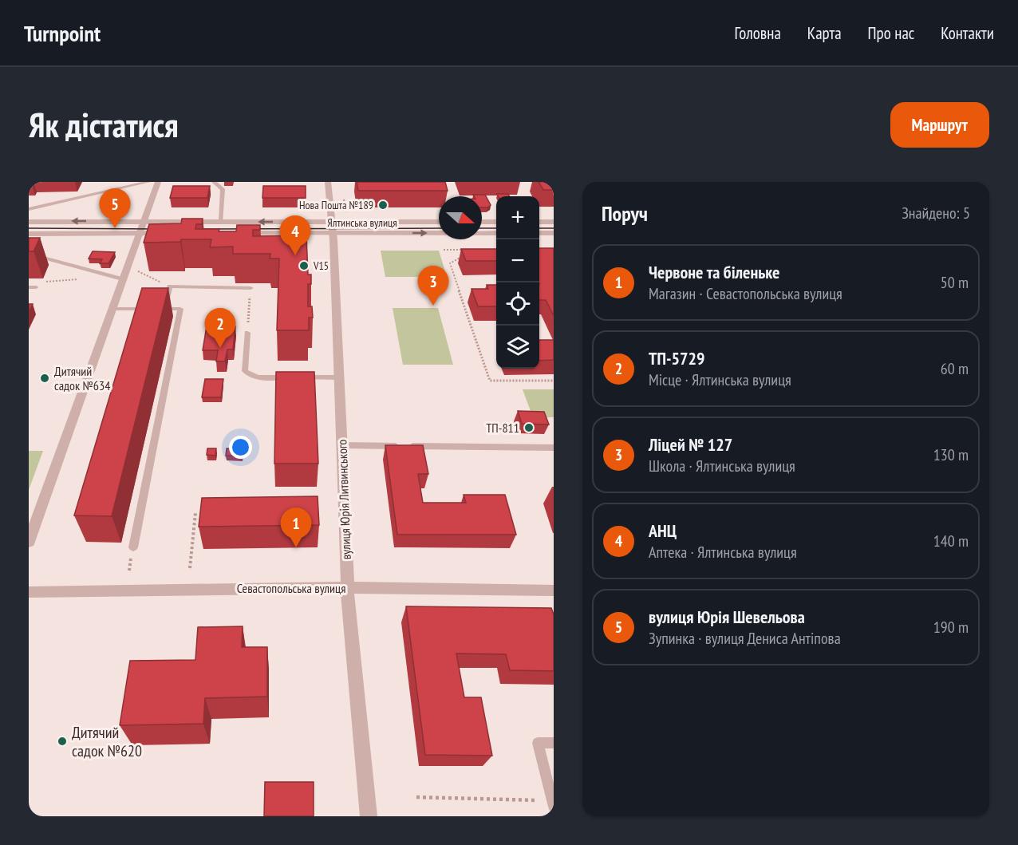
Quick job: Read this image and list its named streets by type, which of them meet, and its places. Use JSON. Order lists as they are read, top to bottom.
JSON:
{
  "streets": {
    "street": ["Ялтинська вулиця", "вулиця Юрія Литвинського", "Севастопольська вулиця"]
  },
  "crossings": [
    ["Ялтинська вулиця", "вулиця Юрія Литвинського"],
    ["вулиця Юрія Литвинського", "Севастопольська вулиця"]
  ],
  "places": [
    "Нова Пошта №189",
    "V15",
    "Дитячий садок №634",
    "ТП-811",
    "Дитячий садок №620"
  ],
  "north": "right",
  "page": {
    "header": "Turnpoint",
    "nav": [
      "Головна",
      "Карта",
      "Про нас",
      "Контакти"
    ],
    "buttons": "Маршрут",
    "title": "Як дістатися",
    "heading": ["Поруч", "Знайдено: 5"],
    "pins": [
      "5",
      "4",
      "3",
      "2",
      "1"
    ],
    "map_buttons": ["+", "−"],
    "list": [
      {
        "mark": "1",
        "name": "Червоне та біленьке",
        "note": "Магазин · Севастопольська вулиця",
        "value": "50 m"
      },
      {
        "mark": "2",
        "name": "ТП-5729",
        "note": "Місце · Ялтинська вулиця",
        "value": "60 m"
      },
      {
        "mark": "3",
        "name": "Ліцей № 127",
        "note": "Школа · Ялтинська вулиця",
        "value": "130 m"
      },
      {
        "mark": "4",
        "name": "АНЦ",
        "note": "Аптека · Ялтинська вулиця",
        "value": "140 m"
      },
      {
        "mark": "5",
        "name": "вулиця Юрія Шевельова",
        "note": "Зупинка · вулиця Дениса Антіпова",
        "value": "190 m"
      }
    ]
  }
}
